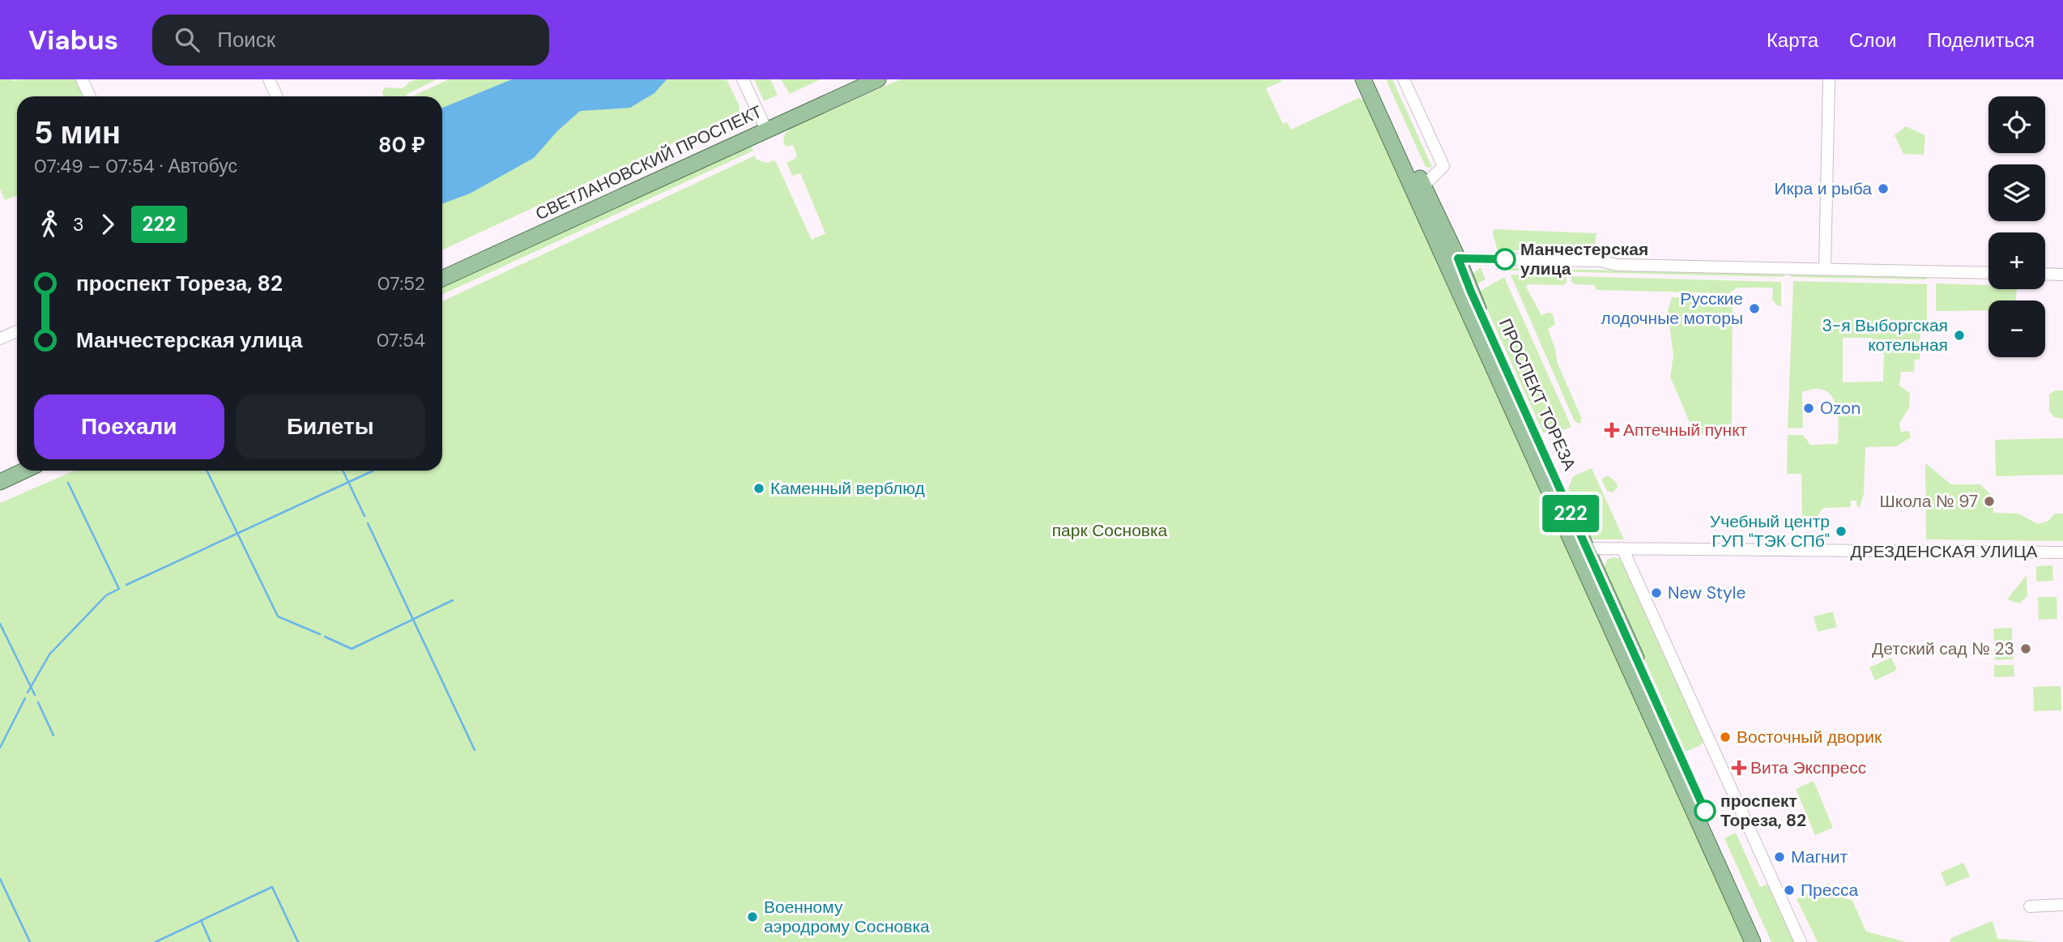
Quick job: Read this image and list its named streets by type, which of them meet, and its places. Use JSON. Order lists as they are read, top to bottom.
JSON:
{
  "streets": {
    "main road": ["СВЕТЛАНОВСКИЙ ПРОСПЕКТ", "ПРОСПЕКТ ТОРЕЗА"],
    "street": ["ДРЕЗДЕНСКАЯ УЛИЦА"]
  },
  "crossings": [
    ["ПРОСПЕКТ ТОРЕЗА", "ДРЕЗДЕНСКАЯ УЛИЦА"]
  ],
  "parks": ["парк Сосновка"],
  "places": {
    "other": [
      "Икра и рыба",
      "Манчестерская улица",
      "Русские лодочные моторы",
      "3-я Выборгская котельная",
      "Ozon",
      "Каменный верблюд",
      "Школа № 97",
      "Учебный центр ГУП \"ТЭК СПб\"",
      "New Style",
      "Детский сад № 23",
      "Восточный дворик",
      "проспект Тореза, 82",
      "Магнит",
      "Пресса",
      "Военному аэродрому Сосновка"
    ],
    "health": ["Аптечный пункт", "Вита Экспресс"]
  },
  "lines": ["bus line 222"],
  "page": {
    "header": "Viabus",
    "search": "Поиск",
    "nav": ["Карта", "Слои", "Поделиться"],
    "on_map": "222",
    "map_buttons": ["+", "−"],
    "heading": ["5 мин", "07:49 – 07:54 · Автобус", "80 ₽"],
    "legs": ["3", "222"],
    "list": [
      {
        "name": "проспект Тореза, 82",
        "value": "07:52"
      },
      {
        "name": "Манчестерская улица",
        "value": "07:54"
      }
    ],
    "buttons": ["Поехали", "Билеты"]
  }
}
